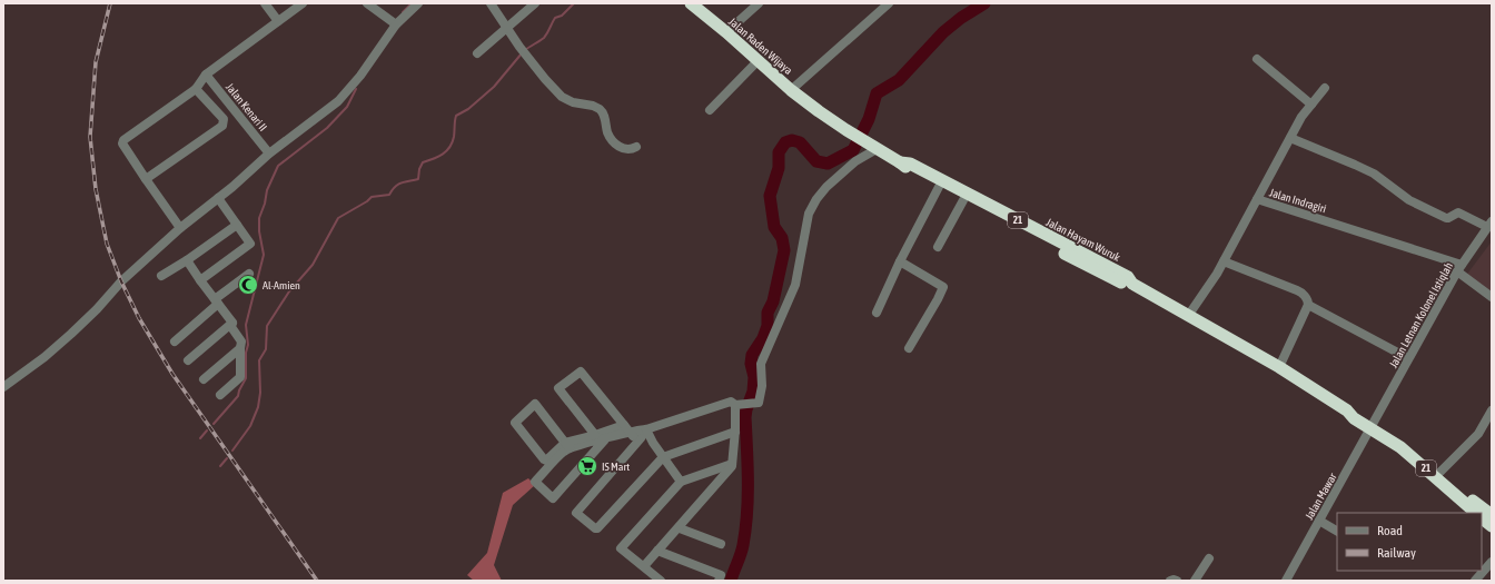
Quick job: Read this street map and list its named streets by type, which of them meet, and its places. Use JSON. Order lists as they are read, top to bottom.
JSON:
{
  "streets": {
    "highway": ["Jalan Raden Wijaya", "21", "Jalan Hayam Wuruk"],
    "street": [
      "Jalan Kenari II",
      "Jalan Indragiri",
      "Jalan Letnan Kolonel Istiqlah",
      "Jalan Mawar"
    ]
  },
  "crossings": [
    ["Jalan Raden Wijaya", "Jalan Hayam Wuruk"],
    ["Jalan Indragiri", "Jalan Hayam Wuruk"],
    ["Jalan Indragiri", "Jalan Letnan Kolonel Istiqlah"],
    ["21", "Jalan Hayam Wuruk"],
    ["21", "Jalan Letnan Kolonel Istiqlah"],
    ["21", "Jalan Mawar"],
    ["Jalan Hayam Wuruk", "Jalan Letnan Kolonel Istiqlah"],
    ["Jalan Hayam Wuruk", "Jalan Mawar"],
    ["Jalan Letnan Kolonel Istiqlah", "Jalan Mawar"]
  ],
  "places": {
    "mosque": ["Al-Amien"],
    "supermarket": ["IS Mart"]
  },
  "legend": ["Road", "Railway"]
}
